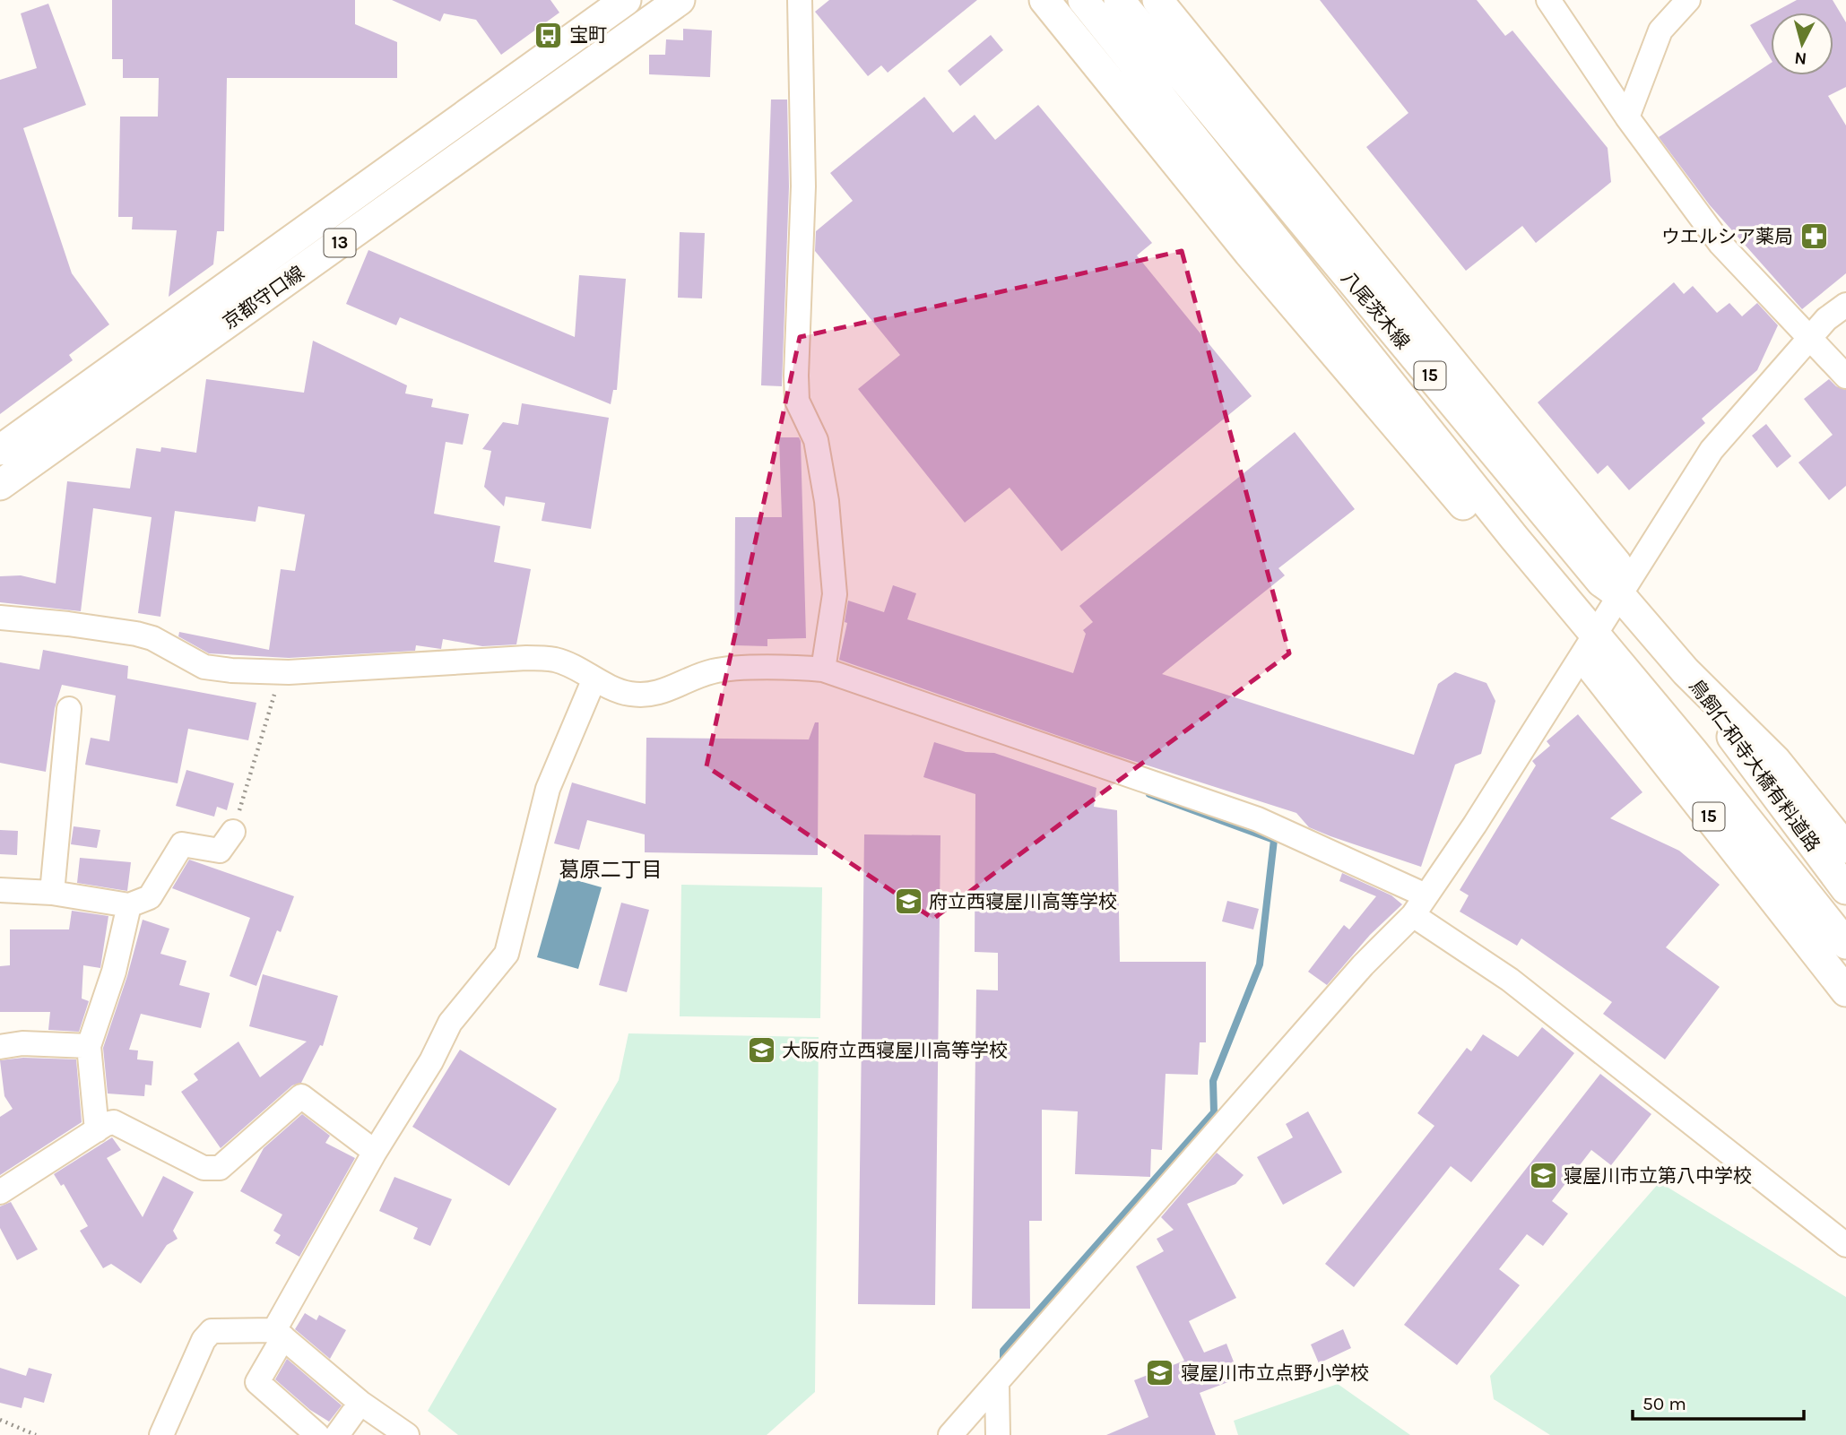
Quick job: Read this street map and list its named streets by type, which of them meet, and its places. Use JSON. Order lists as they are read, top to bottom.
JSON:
{
  "streets": {
    "main road": [
      "13",
      "京都守口線",
      "八尾茨木線",
      "15",
      "鳥飼仁和寺大橋有料道路"
    ]
  },
  "crossings": [
    ["八尾茨木線", "15"],
    ["八尾茨木線", "鳥飼仁和寺大橋有料道路"],
    ["15", "鳥飼仁和寺大橋有料道路"]
  ],
  "districts": ["葛原二丁目"],
  "places": {
    "bus stop": ["宝町"],
    "pharmacy": ["ウエルシア薬局"],
    "school or university": [
      "府立西寝屋川高等学校",
      "大阪府立西寝屋川高等学校",
      "寝屋川市立第八中学校",
      "寝屋川市立点野小学校"
    ]
  },
  "scale_bar": "50 m",
  "north": "bottom"
}
